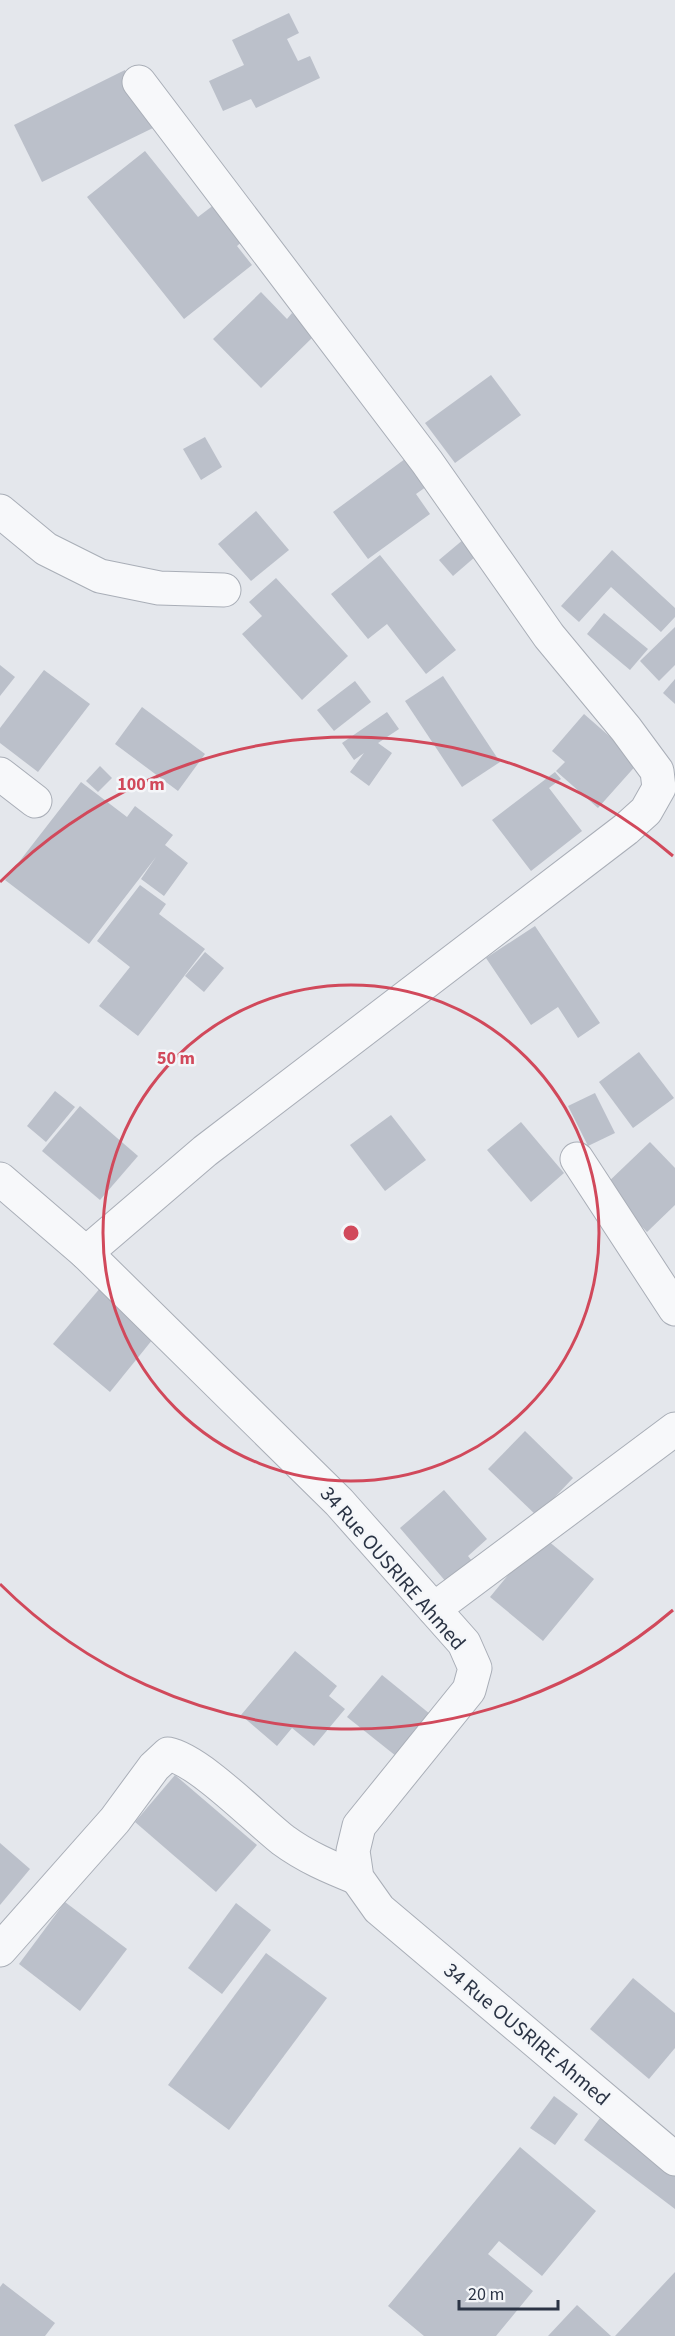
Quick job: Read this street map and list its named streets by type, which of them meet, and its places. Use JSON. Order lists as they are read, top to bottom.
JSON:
{
  "streets": {
    "street": ["34 Rue OUSRIRE Ahmed"]
  },
  "scale_bar": "20 m",
  "rings": ["100 m", "50 m"]
}
